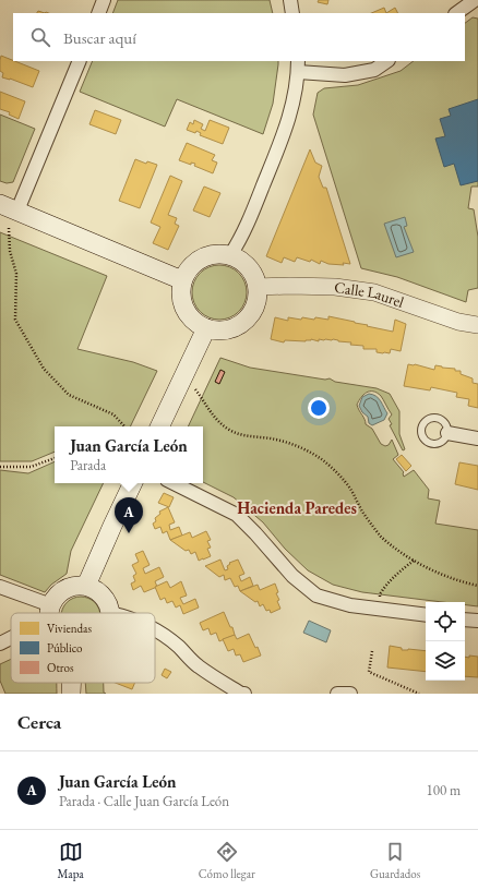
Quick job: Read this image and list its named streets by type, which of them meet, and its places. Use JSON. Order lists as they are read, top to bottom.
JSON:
{
  "streets": {
    "street": ["Calle Laurel"]
  },
  "districts": ["Hacienda Paredes"],
  "legend": ["Viviendas", "Público", "Otros"],
  "page": {
    "search": "Buscar aquí",
    "popup": ["Juan García León", "Parada"],
    "pins": "A",
    "heading": "Cerca",
    "list": [
      {
        "mark": "A",
        "name": "Juan García León",
        "note": "Parada · Calle Juan García León",
        "value": "100 m"
      }
    ],
    "nav": ["Mapa", "Cómo llegar", "Guardados"]
  }
}
